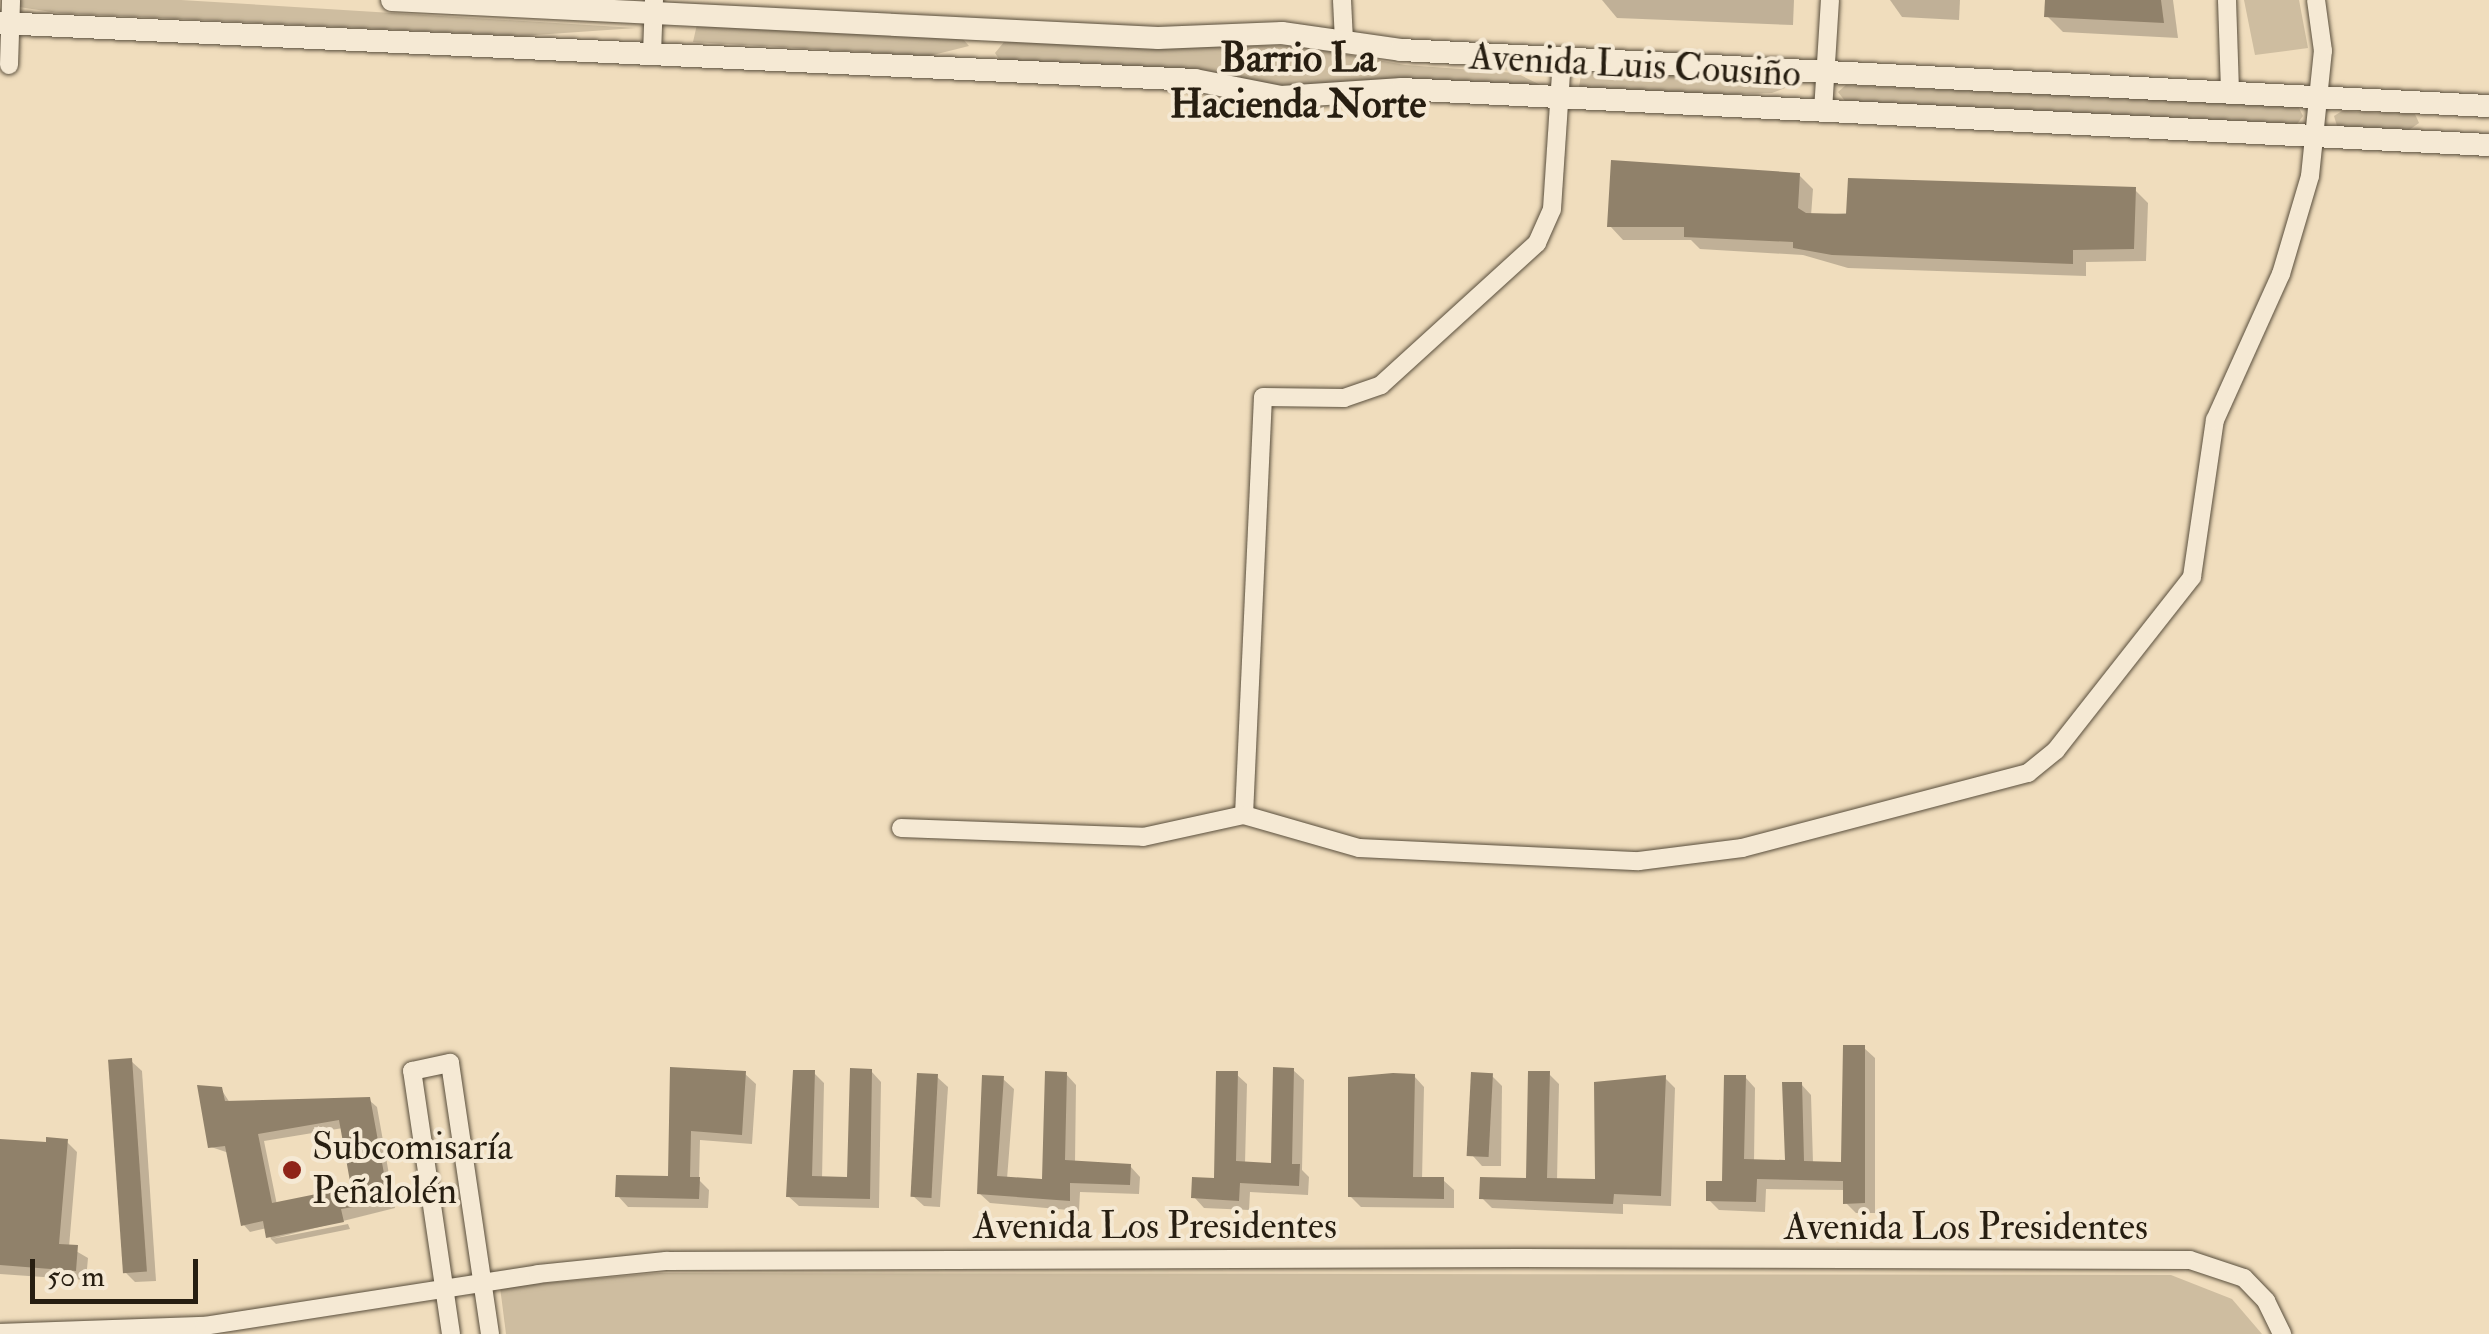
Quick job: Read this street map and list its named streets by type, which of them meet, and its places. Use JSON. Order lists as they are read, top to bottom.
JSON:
{
  "streets": {
    "street": ["Avenida Luis Cousiño", "Avenida Los Presidentes"]
  },
  "districts": ["Barrio La Hacienda Norte"],
  "places": ["Subcomisaría Peñalolén"],
  "scale_bar": "50 m"
}
